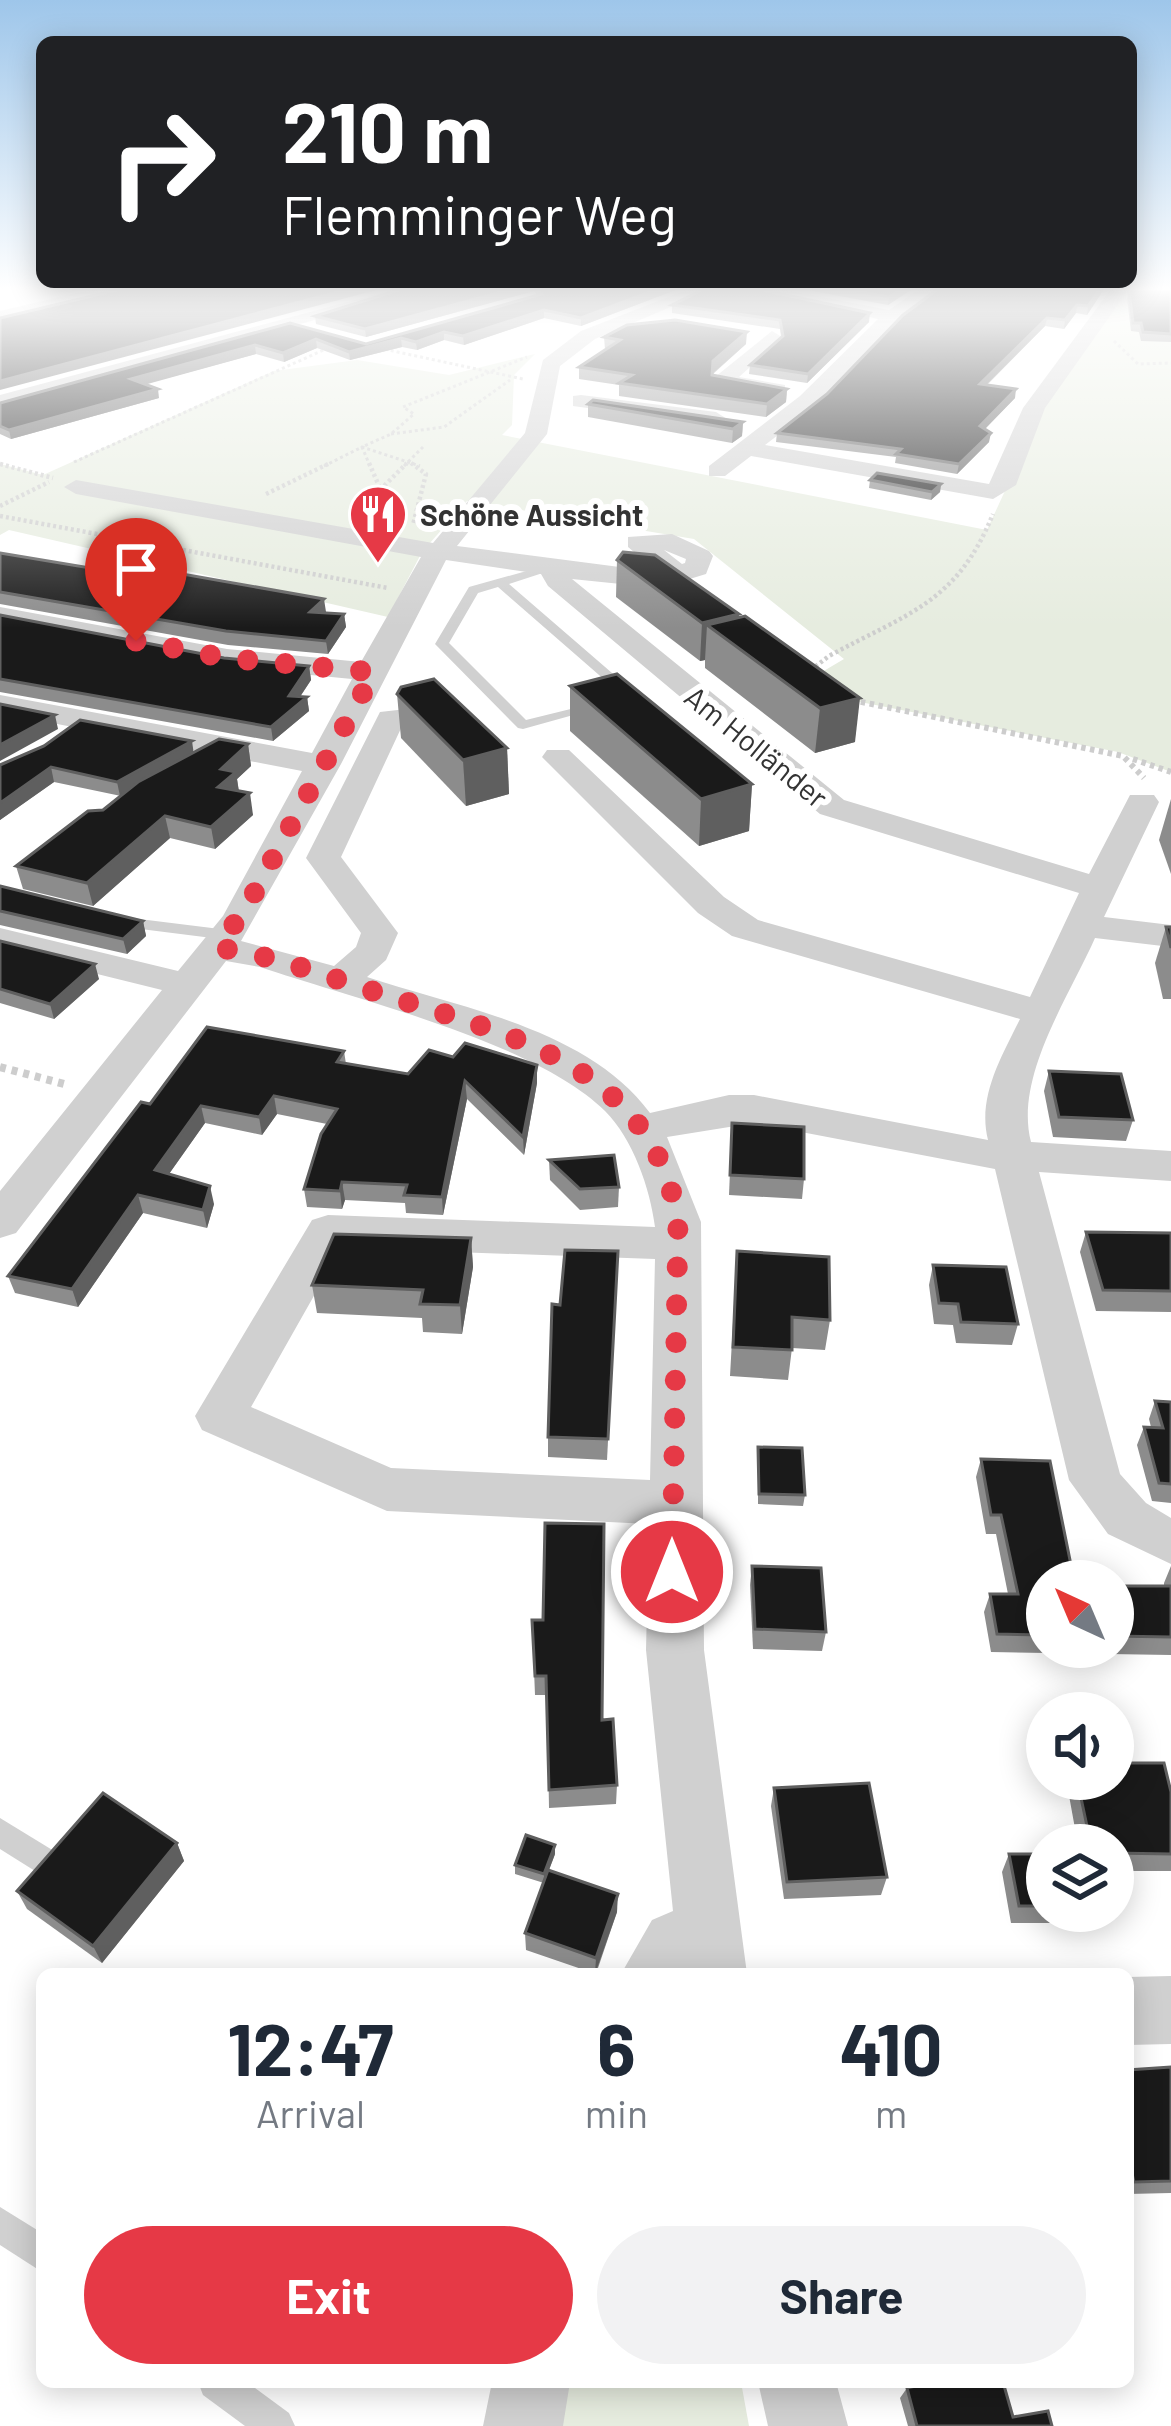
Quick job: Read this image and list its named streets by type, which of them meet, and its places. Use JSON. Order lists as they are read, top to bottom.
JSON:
{
  "streets": {
    "street": ["Am Holländer"]
  },
  "places": {
    "restaurant": ["Schöne Aussicht"]
  },
  "north": "top left",
  "page": {
    "turn": ["210 m", "Flemminger Weg"],
    "eta": [
      "12:47",
      "Arrival",
      "6",
      "min",
      "410",
      "m"
    ],
    "buttons": ["Exit", "Share"]
  }
}
